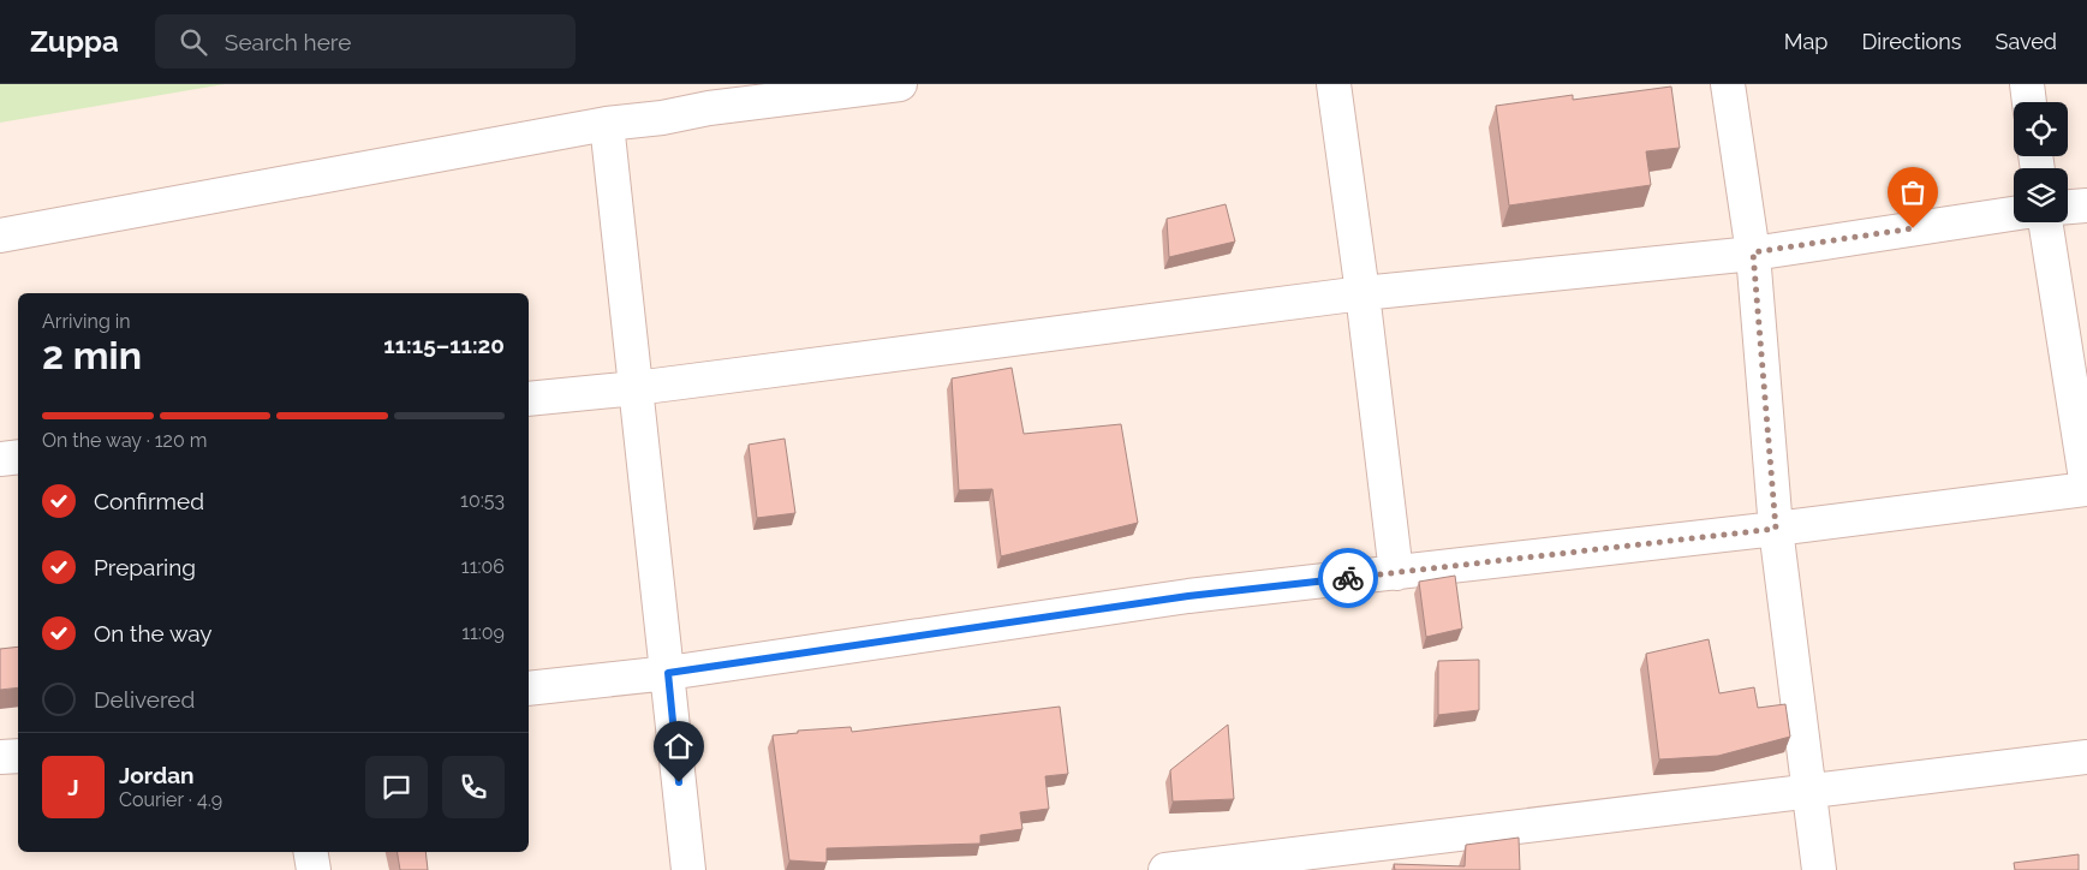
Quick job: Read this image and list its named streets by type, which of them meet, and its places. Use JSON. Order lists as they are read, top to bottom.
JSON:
{
  "page": {
    "header": "Zuppa",
    "search": "Search here",
    "nav": ["Map", "Directions", "Saved"],
    "heading": ["2 min", "Arriving in", "11:15–11:20"],
    "panel": ["Jordan", "Courier · 4.9"],
    "bar": "On the way · 120 m",
    "list": [
      ["Confirmed", "10:53"],
      ["Preparing", "11:06"],
      ["On the way", "11:09"],
      "Delivered"
    ],
    "round": "J"
  }
}
